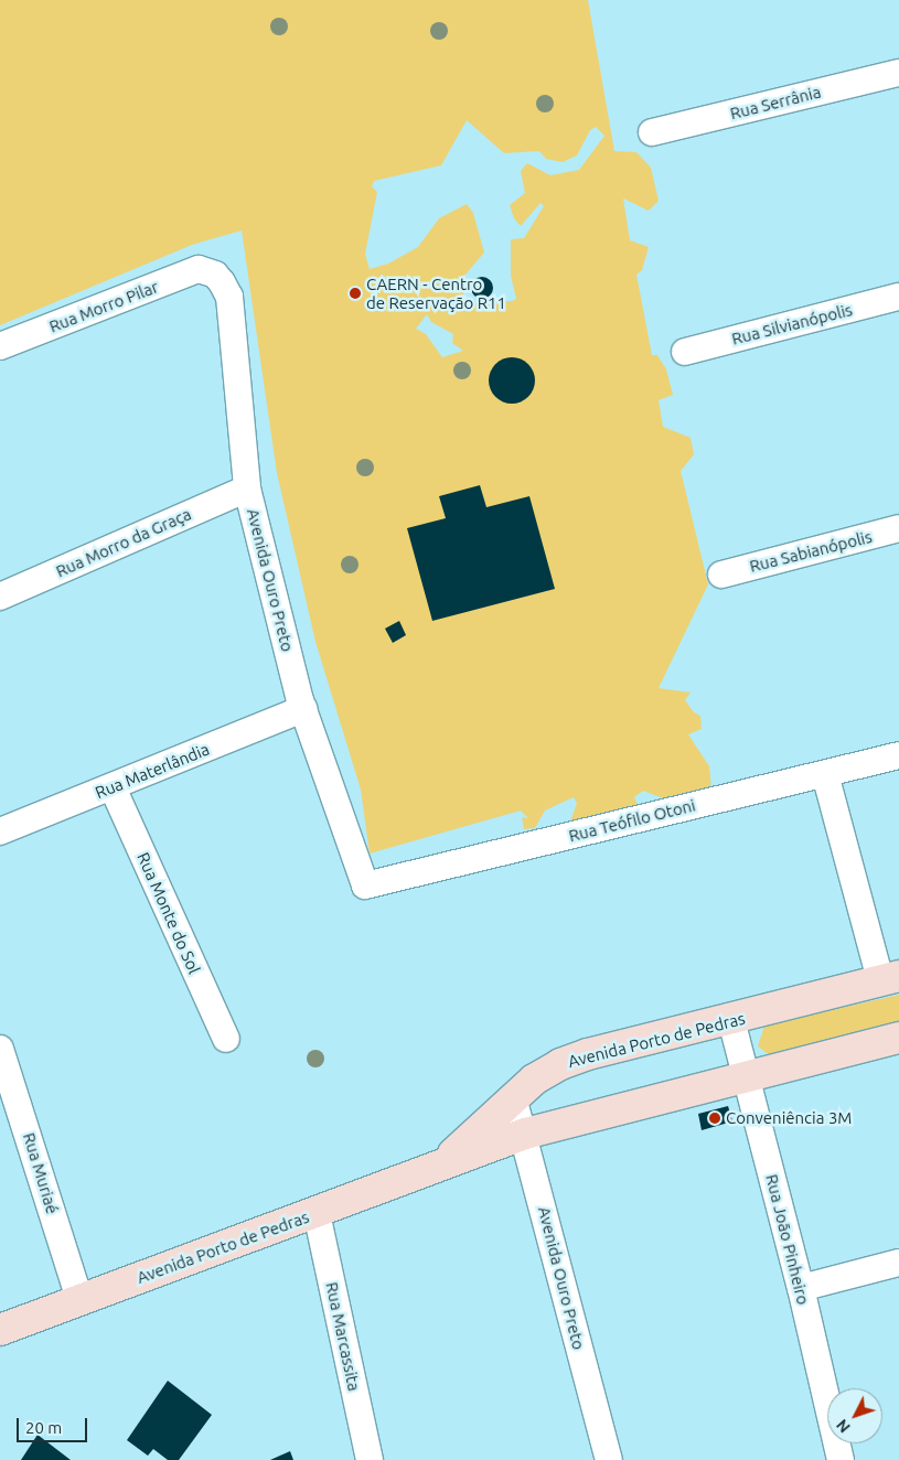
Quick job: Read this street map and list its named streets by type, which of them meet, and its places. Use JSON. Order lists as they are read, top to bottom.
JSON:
{
  "streets": {
    "main road": ["Avenida Porto de Pedras"],
    "street": [
      "Rua Serrânia",
      "Rua Morro Pilar",
      "Rua Silvianópolis",
      "Rua Morro da Graça",
      "Rua Sabianópolis",
      "Avenida Ouro Preto",
      "Rua Materlândia",
      "Rua Teófilo Otoni",
      "Rua Monte do Sol",
      "Rua Muriaé",
      "Rua João Pinheiro",
      "Rua Marcassita"
    ]
  },
  "crossings": [
    ["Rua Morro Pilar", "Avenida Ouro Preto"],
    ["Rua Morro da Graça", "Avenida Ouro Preto"],
    ["Avenida Ouro Preto", "Rua Materlândia"],
    ["Avenida Ouro Preto", "Rua Teófilo Otoni"],
    ["Avenida Ouro Preto", "Avenida Porto de Pedras"],
    ["Rua Materlândia", "Rua Monte do Sol"],
    ["Avenida Porto de Pedras", "Rua Muriaé"],
    ["Avenida Porto de Pedras", "Rua João Pinheiro"],
    ["Avenida Porto de Pedras", "Rua Marcassita"]
  ],
  "places": ["CAERN - Centro de Reservação R11", "Conveniência 3M"],
  "scale_bar": "20 m",
  "north": "bottom left"
}
